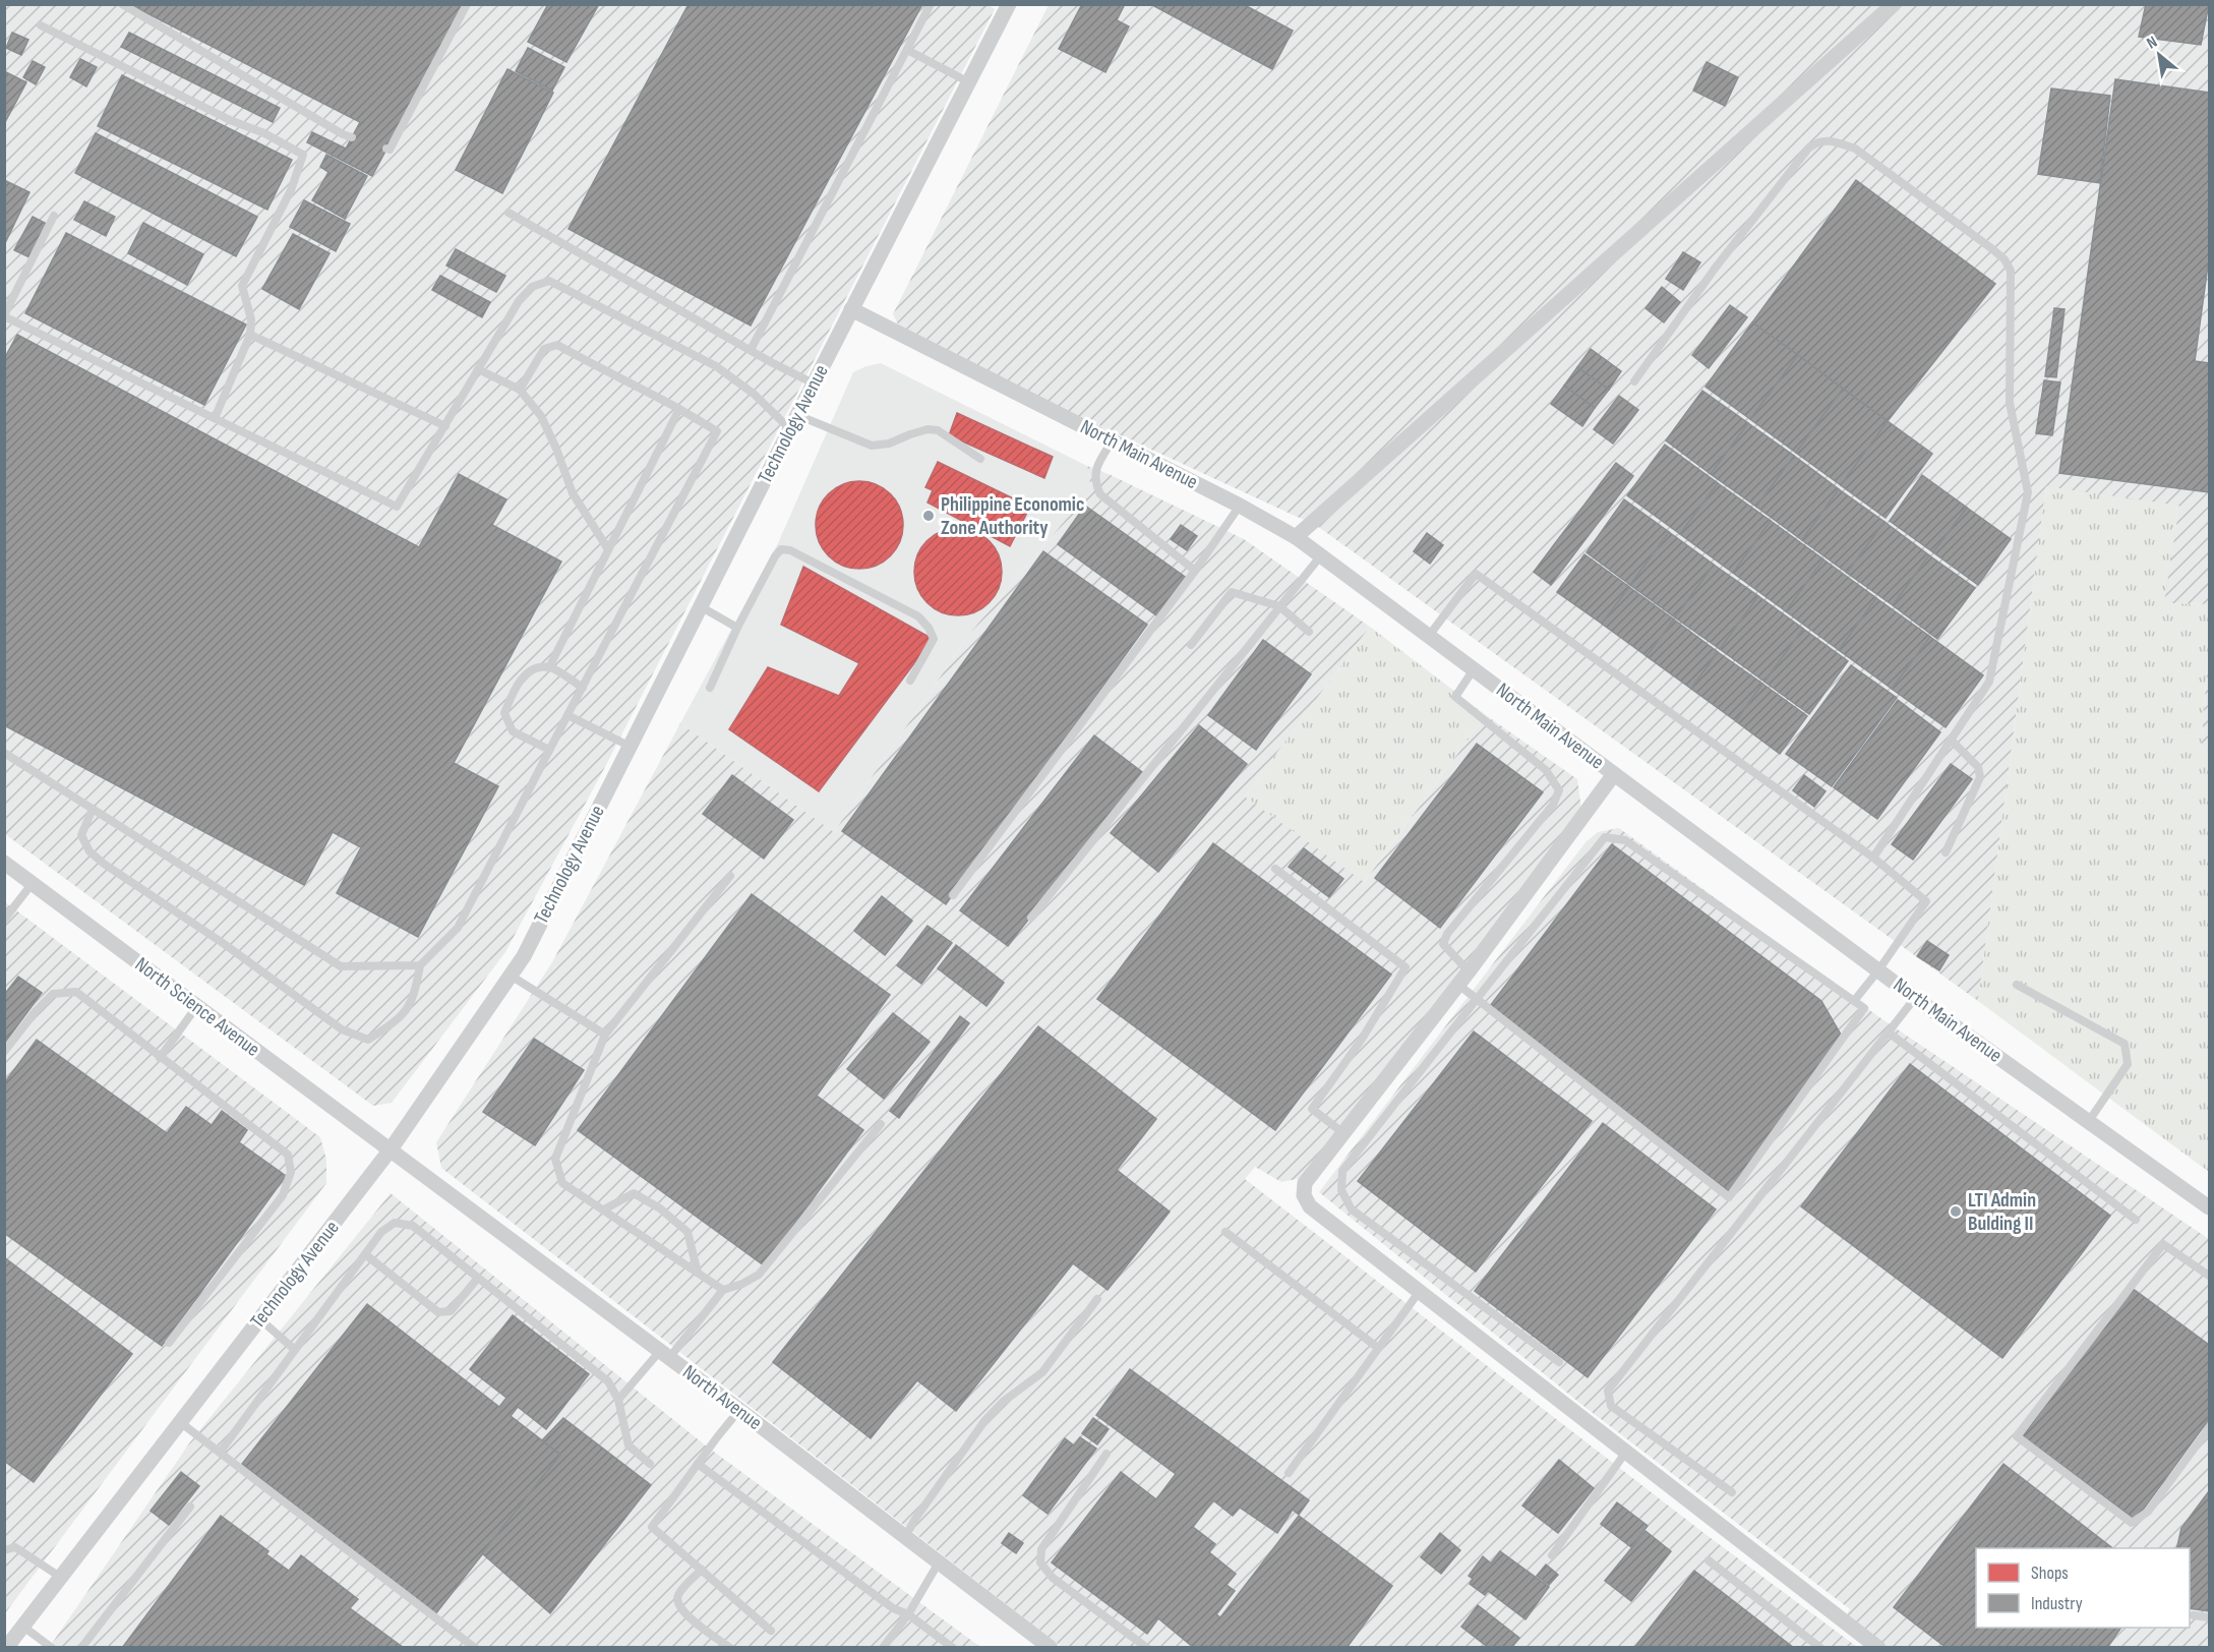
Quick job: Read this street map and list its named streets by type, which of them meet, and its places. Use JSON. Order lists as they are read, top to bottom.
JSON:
{
  "streets": {
    "street": [
      "Technology Avenue",
      "North Main Avenue",
      "North Science Avenue",
      "North Avenue"
    ]
  },
  "crossings": [
    ["Technology Avenue", "North Main Avenue"],
    ["Technology Avenue", "North Science Avenue"],
    ["Technology Avenue", "North Avenue"],
    ["North Science Avenue", "North Avenue"]
  ],
  "places": ["Philippine Economic Zone Authority", "LTI Admin Bulding II"],
  "legend": ["Shops", "Industry"],
  "north": "top left"
}
